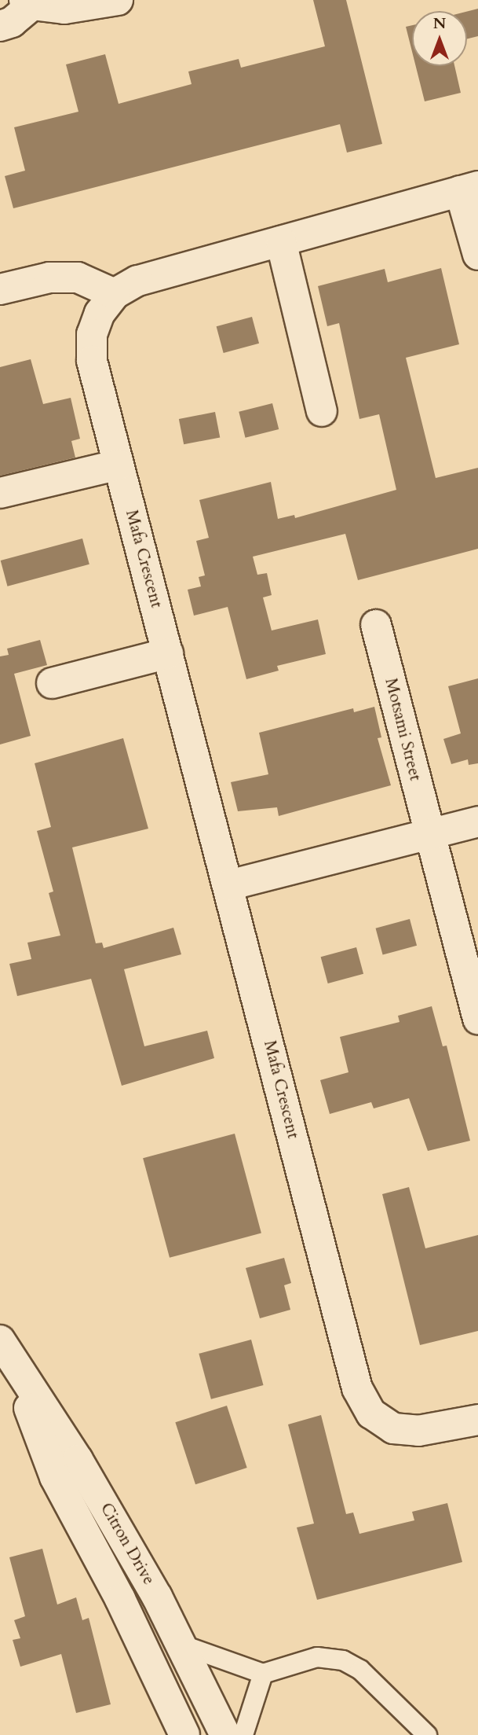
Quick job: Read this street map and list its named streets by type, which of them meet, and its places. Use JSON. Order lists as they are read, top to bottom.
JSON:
{
  "streets": {
    "street": ["Mafa Crescent", "Motsami Street", "Citron Drive"]
  },
  "north": "top"
}
